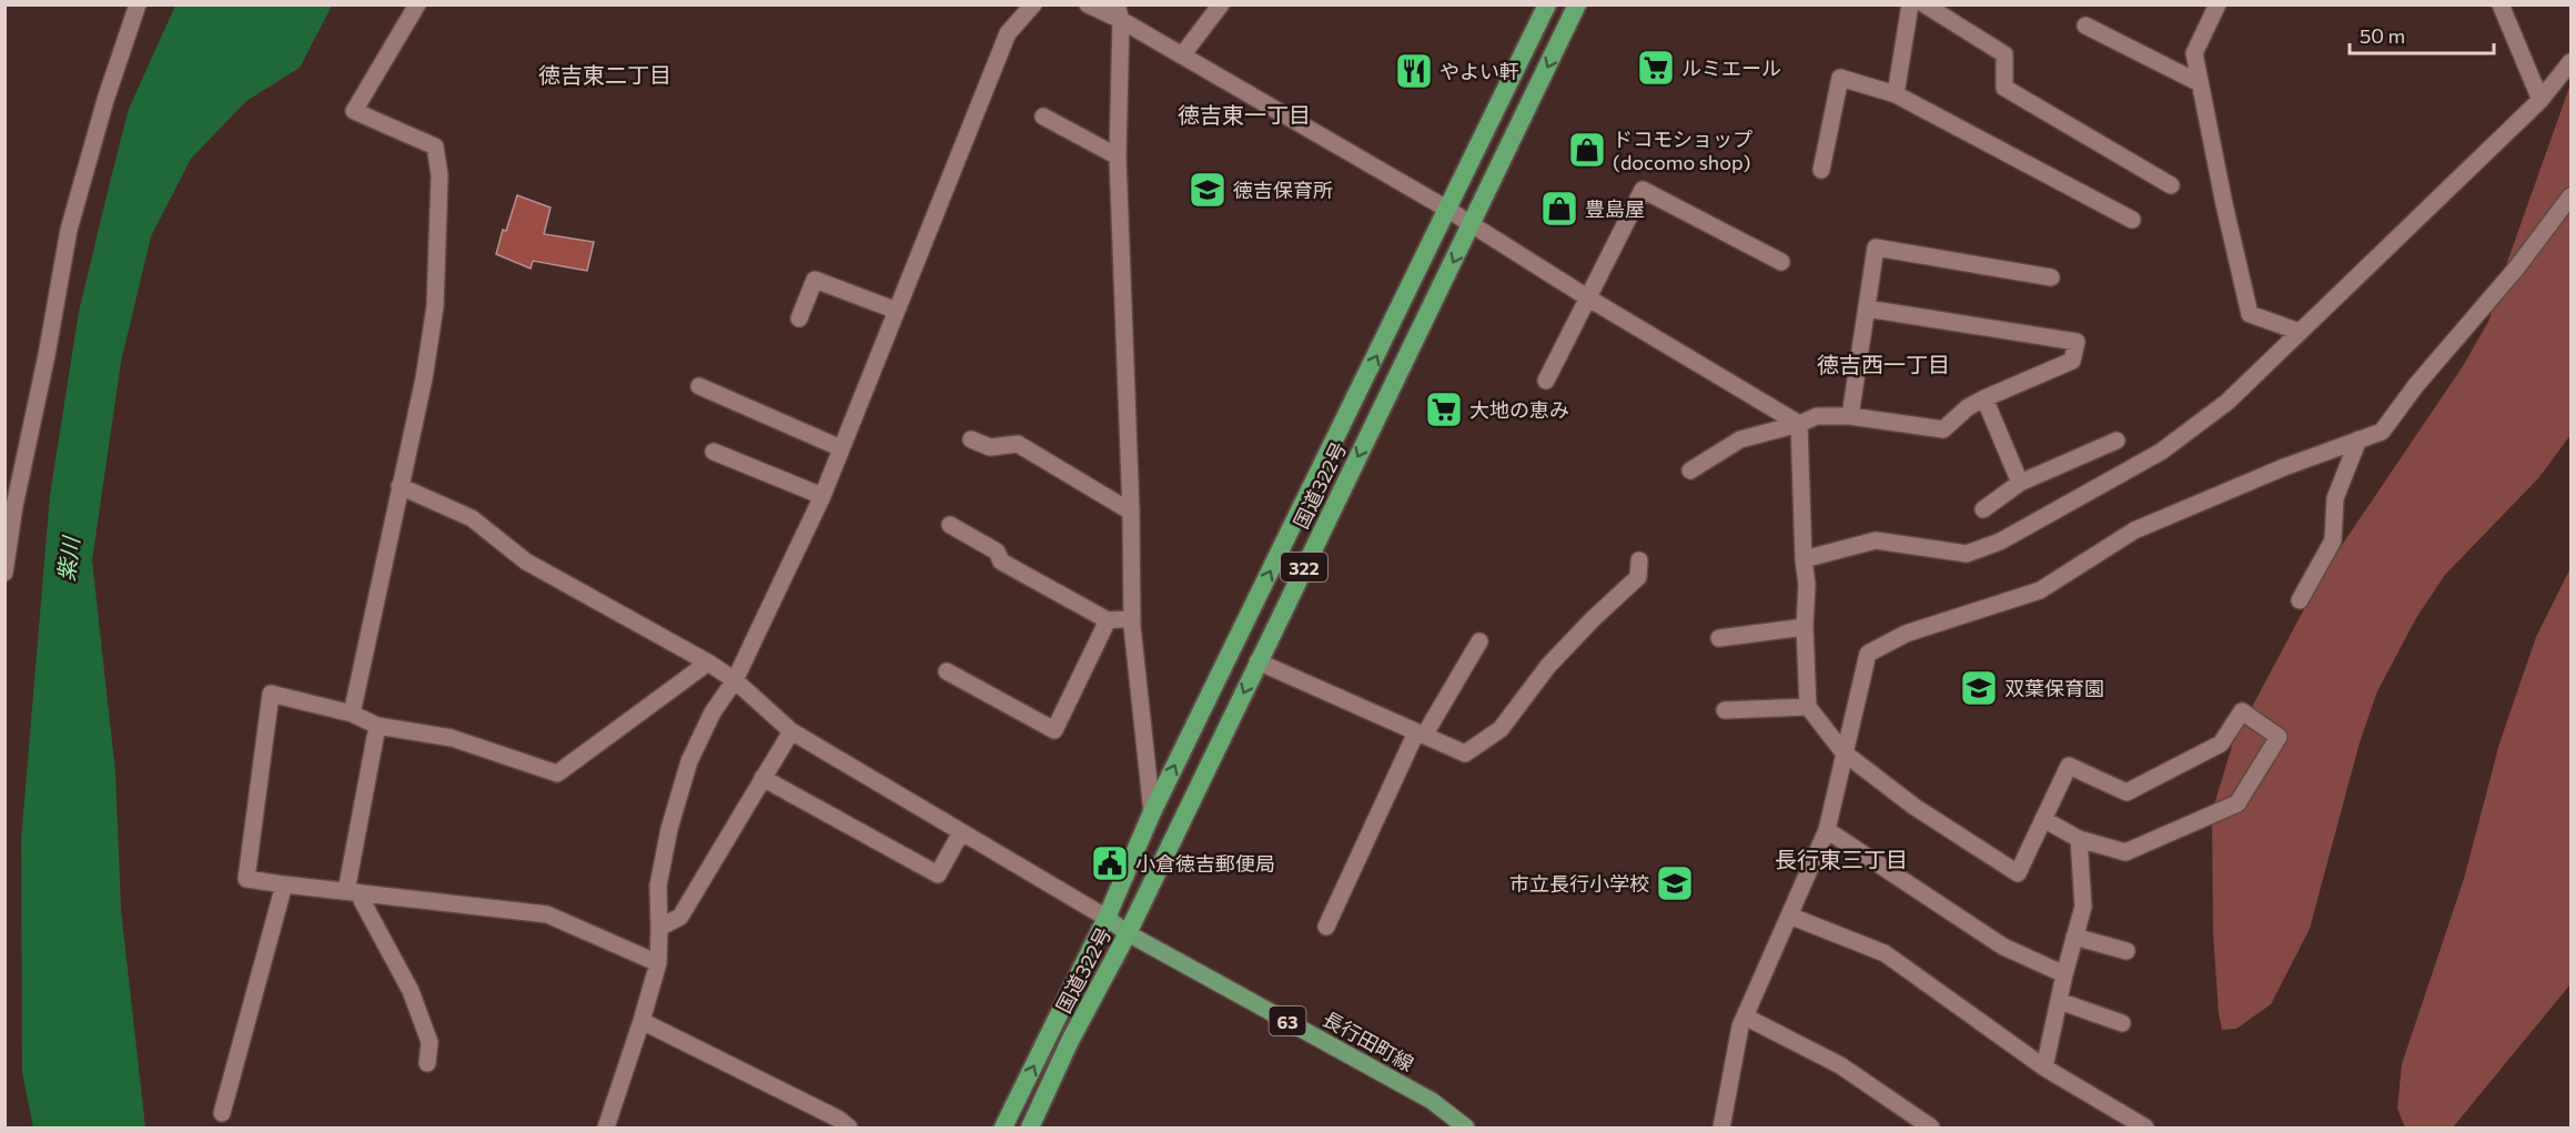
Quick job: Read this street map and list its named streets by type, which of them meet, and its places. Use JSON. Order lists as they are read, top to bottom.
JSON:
{
  "streets": {
    "highway": ["国道322号", "322"],
    "main road": ["63", "長行田町線"]
  },
  "crossings": [
    ["国道322号", "長行田町線"]
  ],
  "districts": [
    "徳吉東二丁目",
    "徳吉東一丁目",
    "徳吉西一丁目",
    "長行東三丁目"
  ],
  "water": ["紫川"],
  "places": {
    "supermarket": ["ルミエール", "大地の恵み"],
    "restaurant": ["やよい軒"],
    "shop": ["ドコモショップ (docomo shop)", "豊島屋"],
    "school or university": ["徳吉保育所", "双葉保育園", "市立長行小学校"],
    "public building": ["小倉徳吉郵便局"]
  },
  "scale_bar": "50 m"
}
